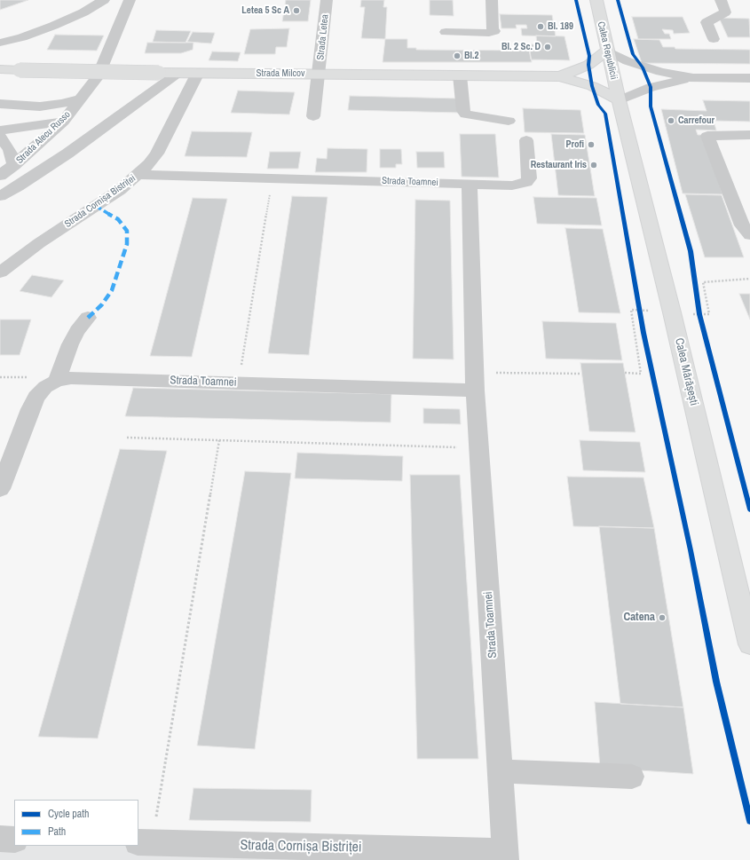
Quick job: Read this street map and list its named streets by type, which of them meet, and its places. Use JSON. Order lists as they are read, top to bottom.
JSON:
{
  "streets": {
    "main road": ["Calea Republicii", "Strada Milcov", "Calea Mărășești"],
    "street": [
      "Strada Letea",
      "Strada Alecu Russo",
      "Strada Toamnei",
      "Strada Cornișa Bistriței"
    ]
  },
  "crossings": [
    ["Strada Letea", "Strada Milcov"],
    ["Calea Republicii", "Calea Mărășești"],
    ["Strada Milcov", "Strada Alecu Russo"],
    ["Strada Milcov", "Strada Cornișa Bistriței"],
    ["Strada Toamnei", "Strada Cornișa Bistriței"]
  ],
  "places": [
    "Letea 5 Sc A",
    "Bl. 189",
    "Bl. 2 Sc. D",
    "Bl.2",
    "Carrefour",
    "Profi",
    "Restaurant Iris",
    "Catena"
  ],
  "legend": ["Cycle path", "Path"]
}
